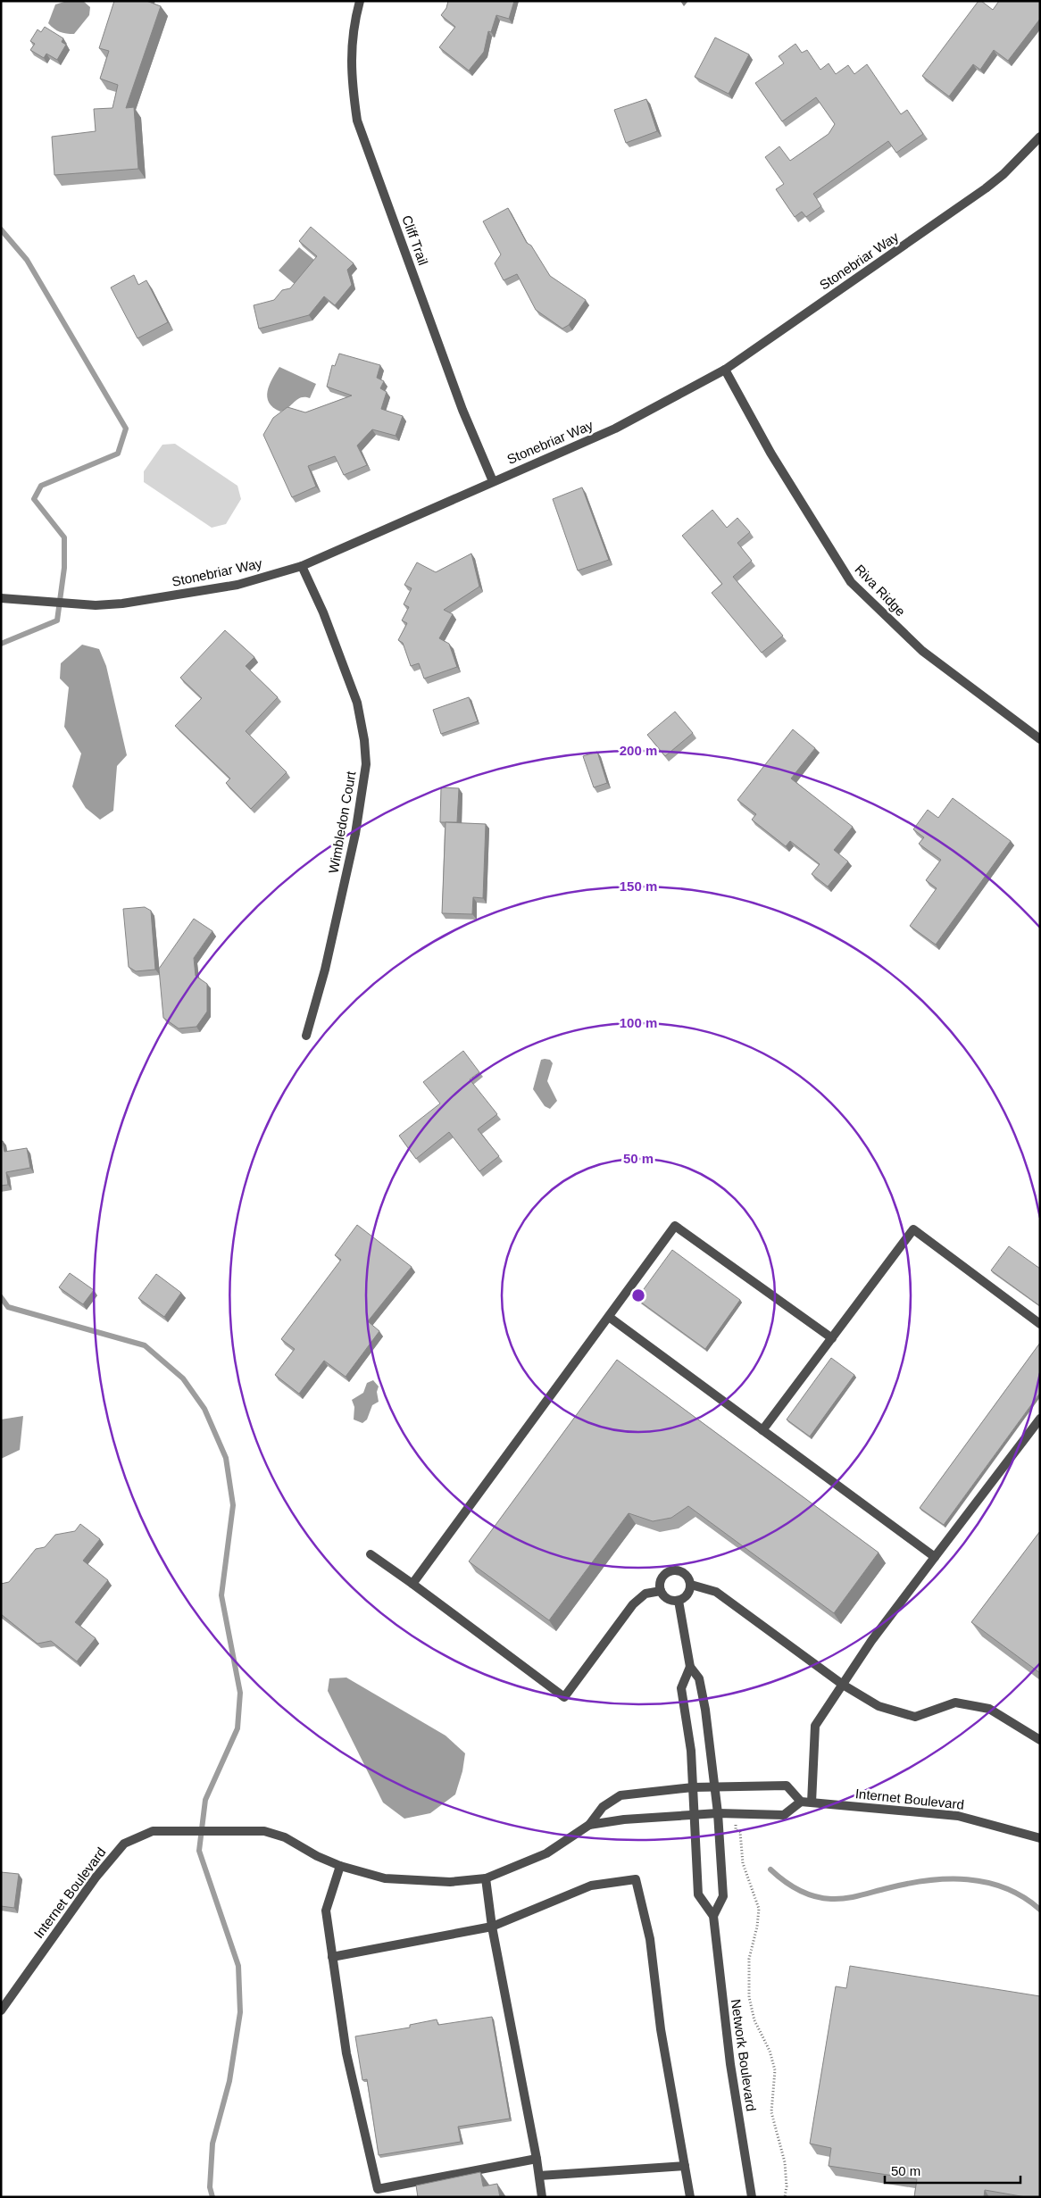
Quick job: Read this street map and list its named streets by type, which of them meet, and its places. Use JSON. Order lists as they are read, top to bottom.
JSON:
{
  "streets": {
    "street": [
      "Cliff Trail",
      "Stonebriar Way",
      "Riva Ridge",
      "Wimbledon Court",
      "Internet Boulevard",
      "Network Boulevard"
    ]
  },
  "crossings": [
    ["Cliff Trail", "Stonebriar Way"],
    ["Stonebriar Way", "Riva Ridge"],
    ["Stonebriar Way", "Wimbledon Court"],
    ["Internet Boulevard", "Network Boulevard"]
  ],
  "scale_bar": "50 m",
  "rings": [
    "200 m",
    "150 m",
    "100 m",
    "50 m"
  ]
}
